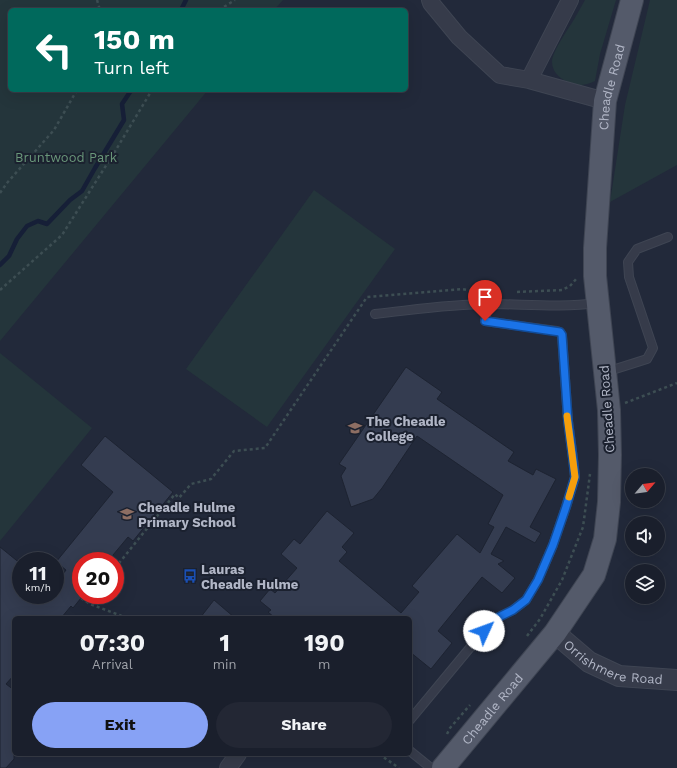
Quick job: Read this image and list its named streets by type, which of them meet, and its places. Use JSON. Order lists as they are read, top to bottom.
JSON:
{
  "streets": {
    "main road": ["Cheadle Road"],
    "street": ["Orrishmere Road"]
  },
  "crossings": [
    ["Cheadle Road", "Orrishmere Road"]
  ],
  "parks": ["Bruntwood Park"],
  "places": {
    "school or university": ["The Cheadle College", "Cheadle Hulme Primary School"],
    "bus stop": ["Lauras Cheadle Hulme"]
  },
  "north": "top right",
  "page": {
    "turn": ["150 m", "Turn left"],
    "speed": "11 km/h",
    "limit": "20",
    "eta": [
      "07:30",
      "Arrival",
      "1",
      "min",
      "190",
      "m"
    ],
    "buttons": ["Exit", "Share"]
  }
}
